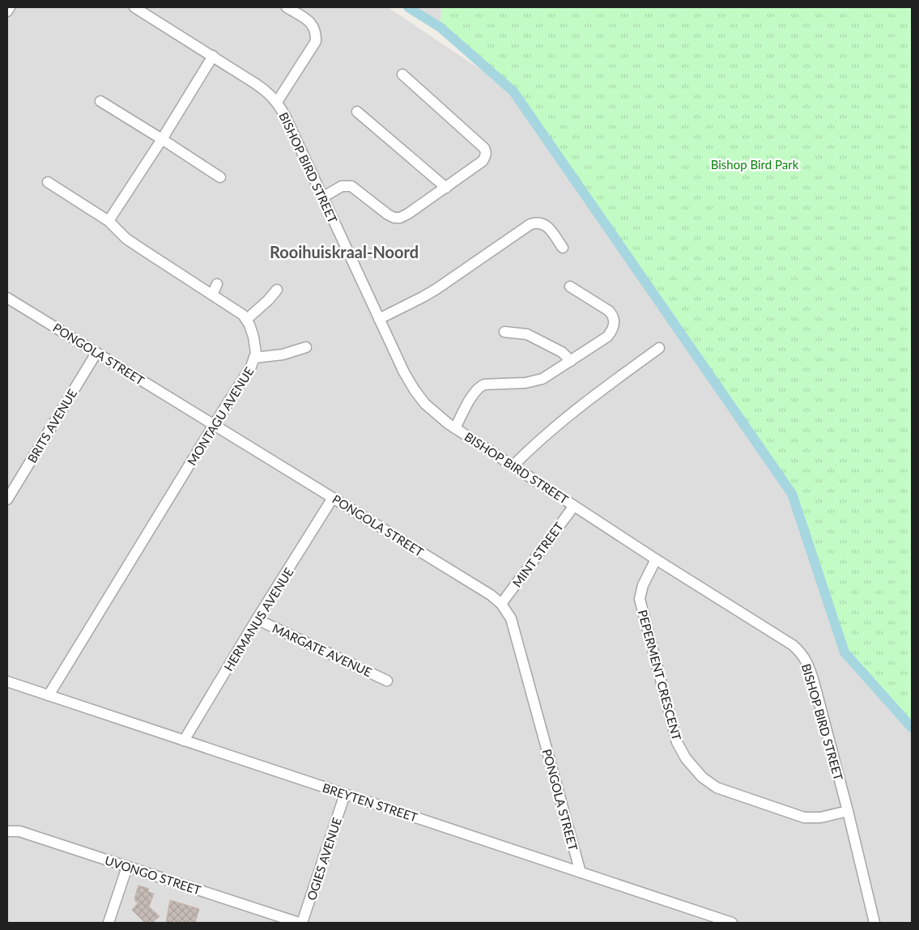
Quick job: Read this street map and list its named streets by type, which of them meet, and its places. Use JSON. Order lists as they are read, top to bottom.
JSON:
{
  "streets": {
    "street": [
      "BISHOP BIRD STREET",
      "PONGOLA STREET",
      "MONTAGU AVENUE",
      "BRITS AVENUE",
      "MINT STREET",
      "HERMANUS AVENUE",
      "MARGATE AVENUE",
      "PEPERMENT CRESCENT",
      "BREYTEN STREET",
      "OGIES AVENUE",
      "UVONGO STREET"
    ]
  },
  "crossings": [
    ["BISHOP BIRD STREET", "MINT STREET"],
    ["BISHOP BIRD STREET", "PEPERMENT CRESCENT"],
    ["PONGOLA STREET", "MONTAGU AVENUE"],
    ["PONGOLA STREET", "BRITS AVENUE"],
    ["PONGOLA STREET", "MINT STREET"],
    ["PONGOLA STREET", "HERMANUS AVENUE"],
    ["PONGOLA STREET", "BREYTEN STREET"],
    ["MONTAGU AVENUE", "BREYTEN STREET"],
    ["HERMANUS AVENUE", "MARGATE AVENUE"],
    ["HERMANUS AVENUE", "BREYTEN STREET"],
    ["BREYTEN STREET", "OGIES AVENUE"]
  ],
  "districts": ["Rooihuiskraal-Noord"],
  "parks": ["Bishop Bird Park"]
}
